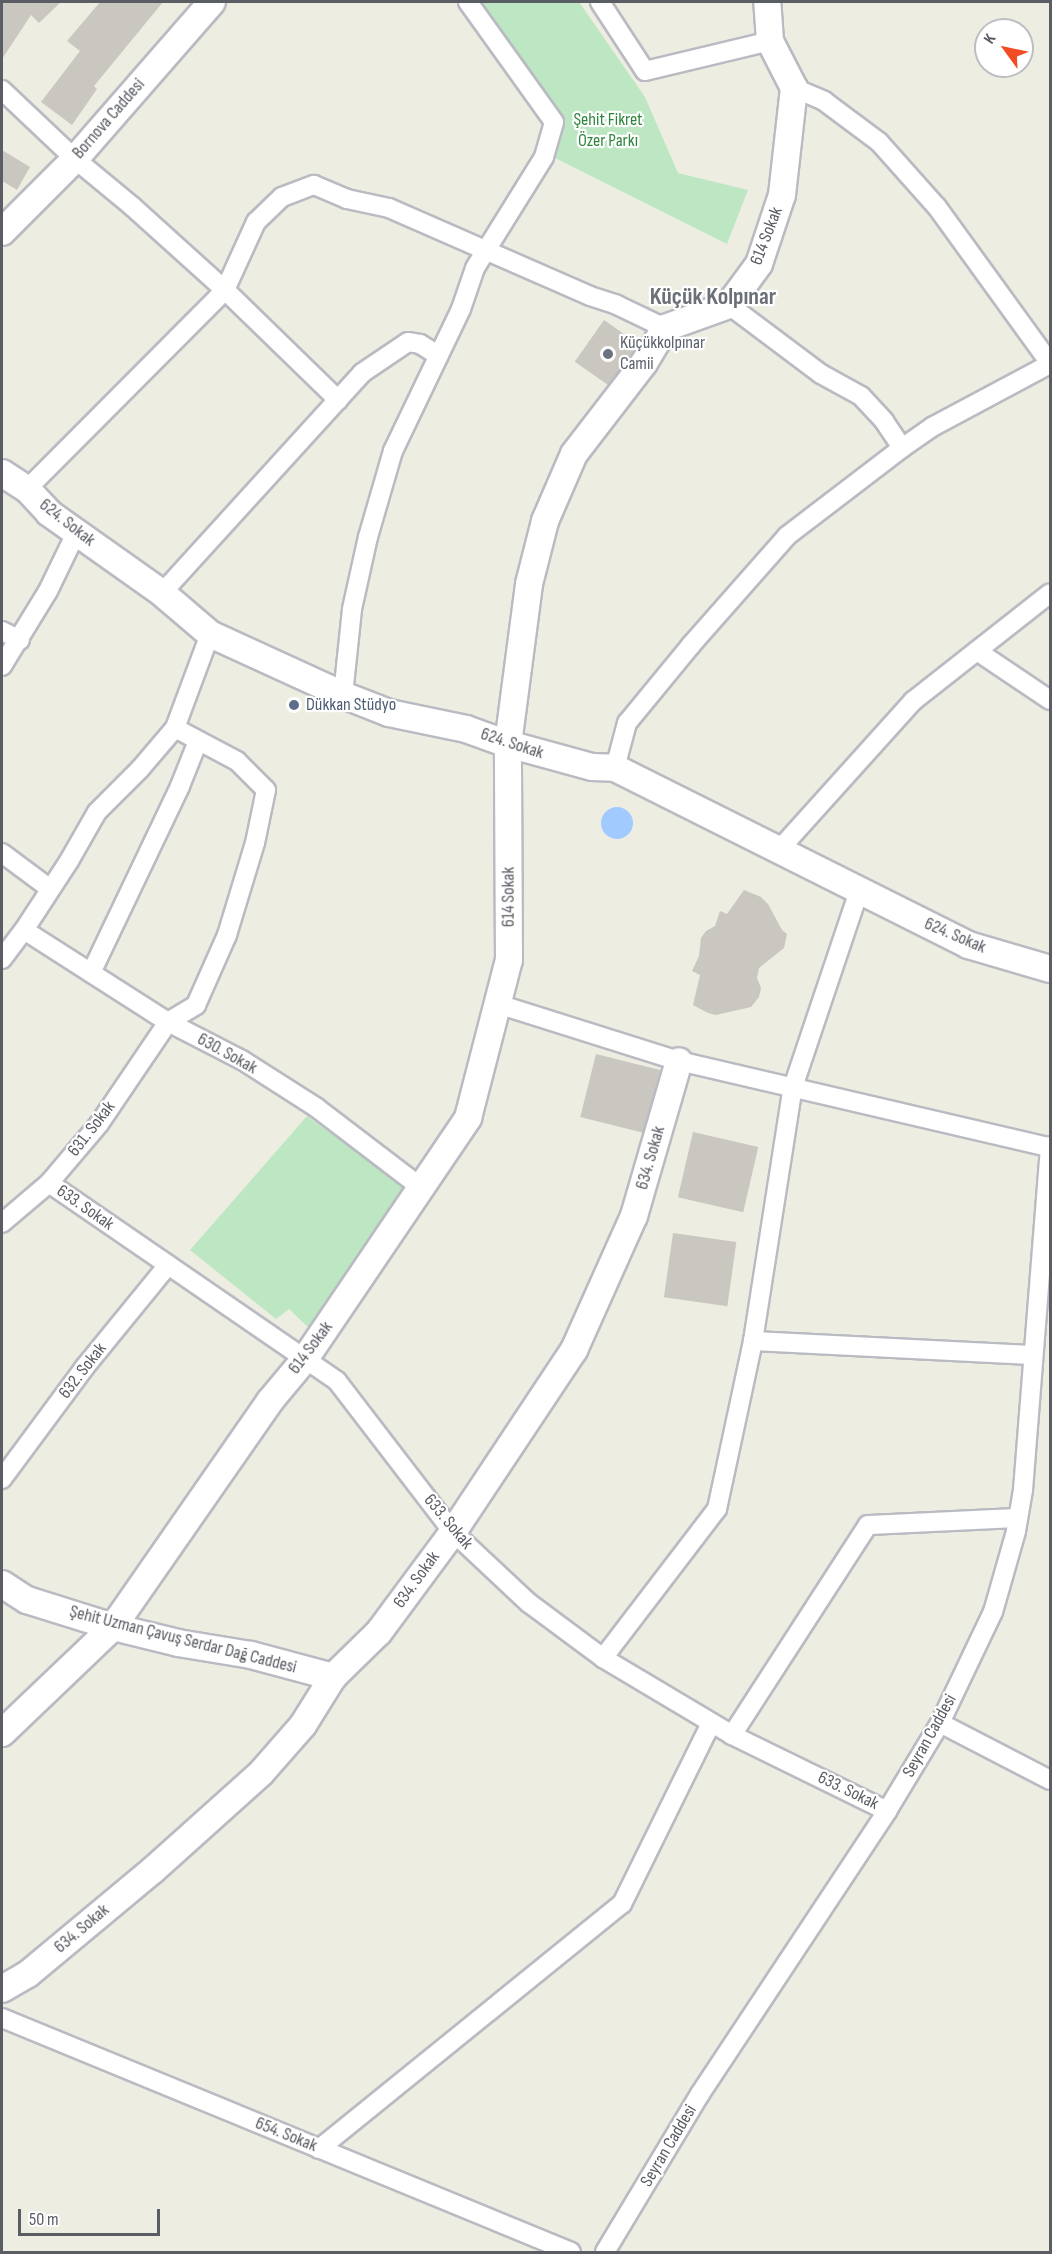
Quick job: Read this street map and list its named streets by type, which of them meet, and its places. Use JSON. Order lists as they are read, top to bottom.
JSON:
{
  "streets": {
    "street": [
      "Bornova Caddesi",
      "614 Sokak",
      "624. Sokak",
      "630. Sokak",
      "631. Sokak",
      "634. Sokak",
      "633. Sokak",
      "632. Sokak",
      "Şehit Uzman Çavuş Serdar Dağ Caddesi",
      "Seyran Caddesi",
      "654. Sokak"
    ]
  },
  "crossings": [
    ["614 Sokak", "624. Sokak"],
    ["614 Sokak", "630. Sokak"],
    ["614 Sokak", "633. Sokak"],
    ["614 Sokak", "Şehit Uzman Çavuş Serdar Dağ Caddesi"],
    ["630. Sokak", "631. Sokak"],
    ["631. Sokak", "633. Sokak"],
    ["634. Sokak", "633. Sokak"],
    ["634. Sokak", "Şehit Uzman Çavuş Serdar Dağ Caddesi"],
    ["633. Sokak", "632. Sokak"],
    ["633. Sokak", "Seyran Caddesi"]
  ],
  "districts": ["Küçük Kolpınar"],
  "parks": ["Şehit Fikret Özer Parkı"],
  "places": ["Küçükkolpınar Camii", "Dükkan Stüdyo"],
  "scale_bar": "50 m",
  "north": "top left"
}
